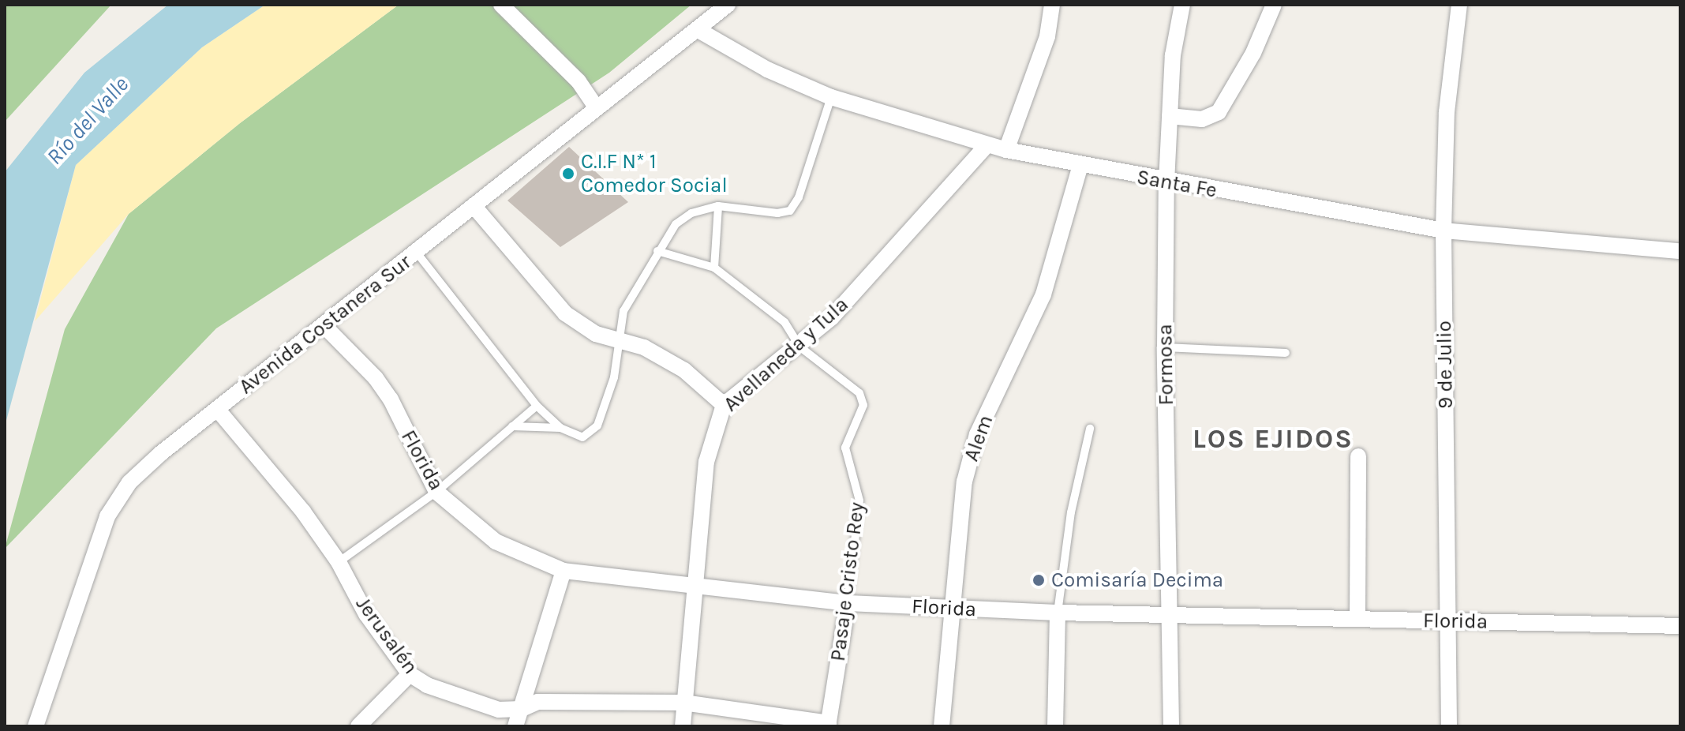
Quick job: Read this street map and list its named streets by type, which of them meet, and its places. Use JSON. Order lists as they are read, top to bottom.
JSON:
{
  "streets": {
    "street": [
      "Santa Fe",
      "Avenida Costanera Sur",
      "Avellaneda y Tula",
      "Formosa",
      "9 de Julio",
      "Alem",
      "Florida",
      "Pasaje Cristo Rey",
      "Jerusalén"
    ]
  },
  "crossings": [
    ["Santa Fe", "Avenida Costanera Sur"],
    ["Santa Fe", "Avellaneda y Tula"],
    ["Santa Fe", "Formosa"],
    ["Santa Fe", "9 de Julio"],
    ["Santa Fe", "Alem"],
    ["Avenida Costanera Sur", "Florida"],
    ["Avenida Costanera Sur", "Jerusalén"],
    ["Avellaneda y Tula", "Florida"],
    ["Avellaneda y Tula", "Pasaje Cristo Rey"],
    ["Avellaneda y Tula", "Jerusalén"],
    ["Formosa", "Florida"],
    ["9 de Julio", "Florida"],
    ["Alem", "Florida"],
    ["Florida", "Pasaje Cristo Rey"],
    ["Pasaje Cristo Rey", "Jerusalén"]
  ],
  "districts": ["LOS EJIDOS"],
  "water": ["Río del Valle"],
  "places": ["C.I.F N* 1 Comedor Social", "Comisaría Decima"]
}
